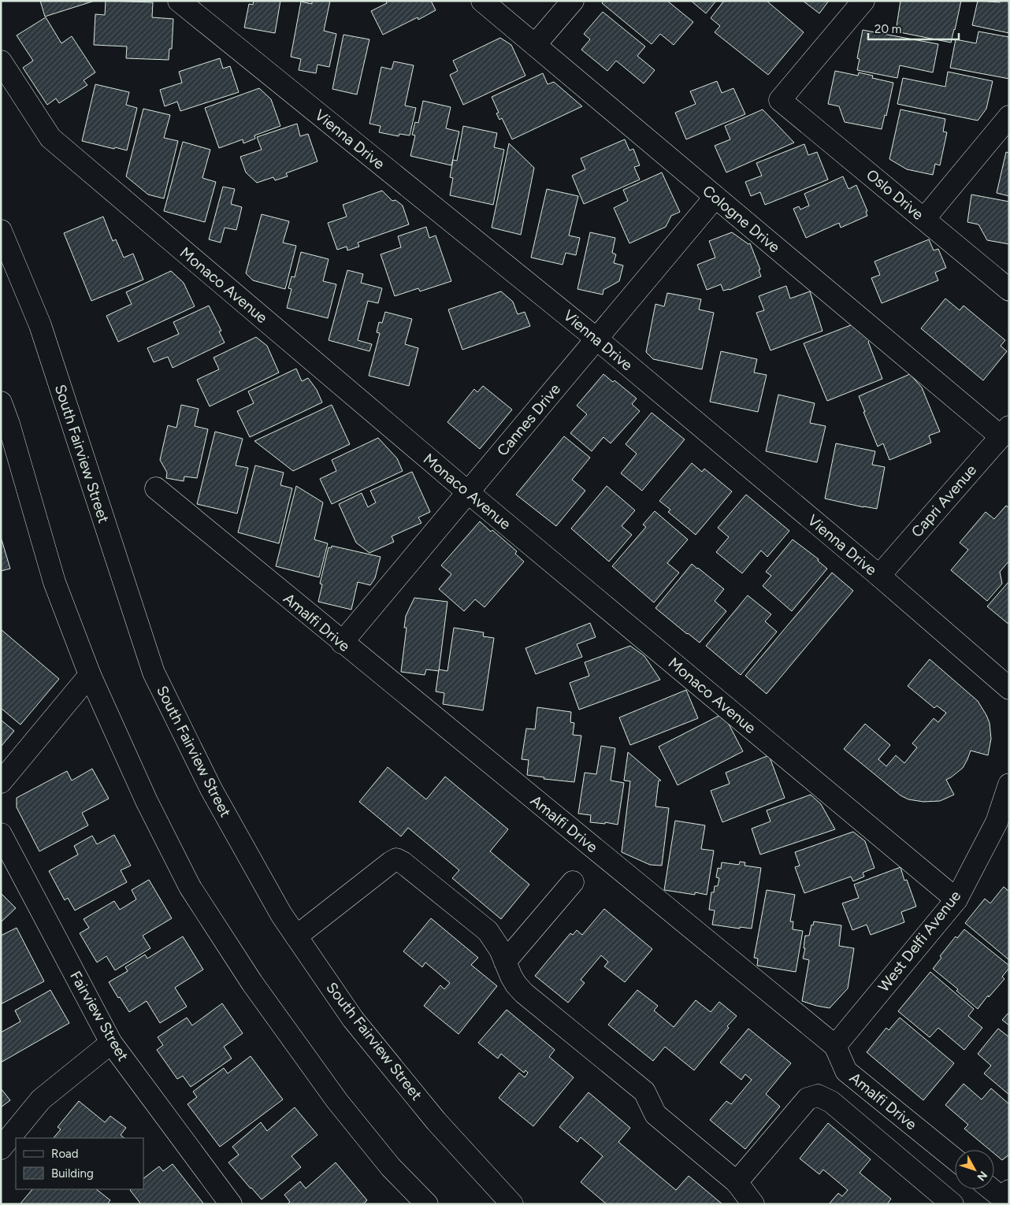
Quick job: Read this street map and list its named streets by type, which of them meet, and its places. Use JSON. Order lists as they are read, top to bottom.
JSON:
{
  "streets": {
    "street": [
      "Vienna Drive",
      "Oslo Drive",
      "Cologne Drive",
      "Monaco Avenue",
      "Cannes Drive",
      "South Fairview Street",
      "Capri Avenue",
      "Amalfi Drive",
      "West Delfi Avenue",
      "Fairview Street"
    ]
  },
  "crossings": [
    ["Vienna Drive", "Cannes Drive"],
    ["Vienna Drive", "Capri Avenue"],
    ["Cologne Drive", "Cannes Drive"],
    ["Cologne Drive", "Capri Avenue"],
    ["Monaco Avenue", "Cannes Drive"],
    ["Monaco Avenue", "West Delfi Avenue"],
    ["Cannes Drive", "Amalfi Drive"],
    ["Amalfi Drive", "West Delfi Avenue"]
  ],
  "legend": ["Road", "Building"],
  "scale_bar": "20 m",
  "north": "bottom right"
}
